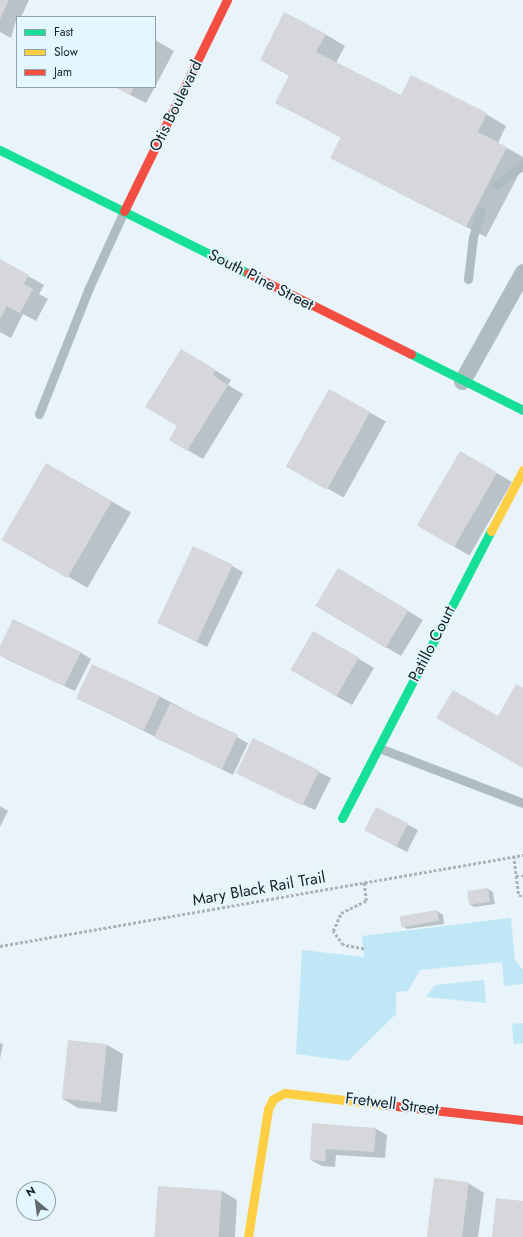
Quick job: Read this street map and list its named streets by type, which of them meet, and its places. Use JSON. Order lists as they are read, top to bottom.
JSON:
{
  "streets": {
    "main road": [
      "Otis Boulevard",
      "South Pine Street",
      "Patillo Court",
      "Fretwell Street"
    ],
    "path": ["Mary Black Rail Trail"]
  },
  "crossings": [
    ["Otis Boulevard", "South Pine Street"]
  ],
  "legend": ["Fast", "Slow", "Jam"],
  "north": "top left"
}
